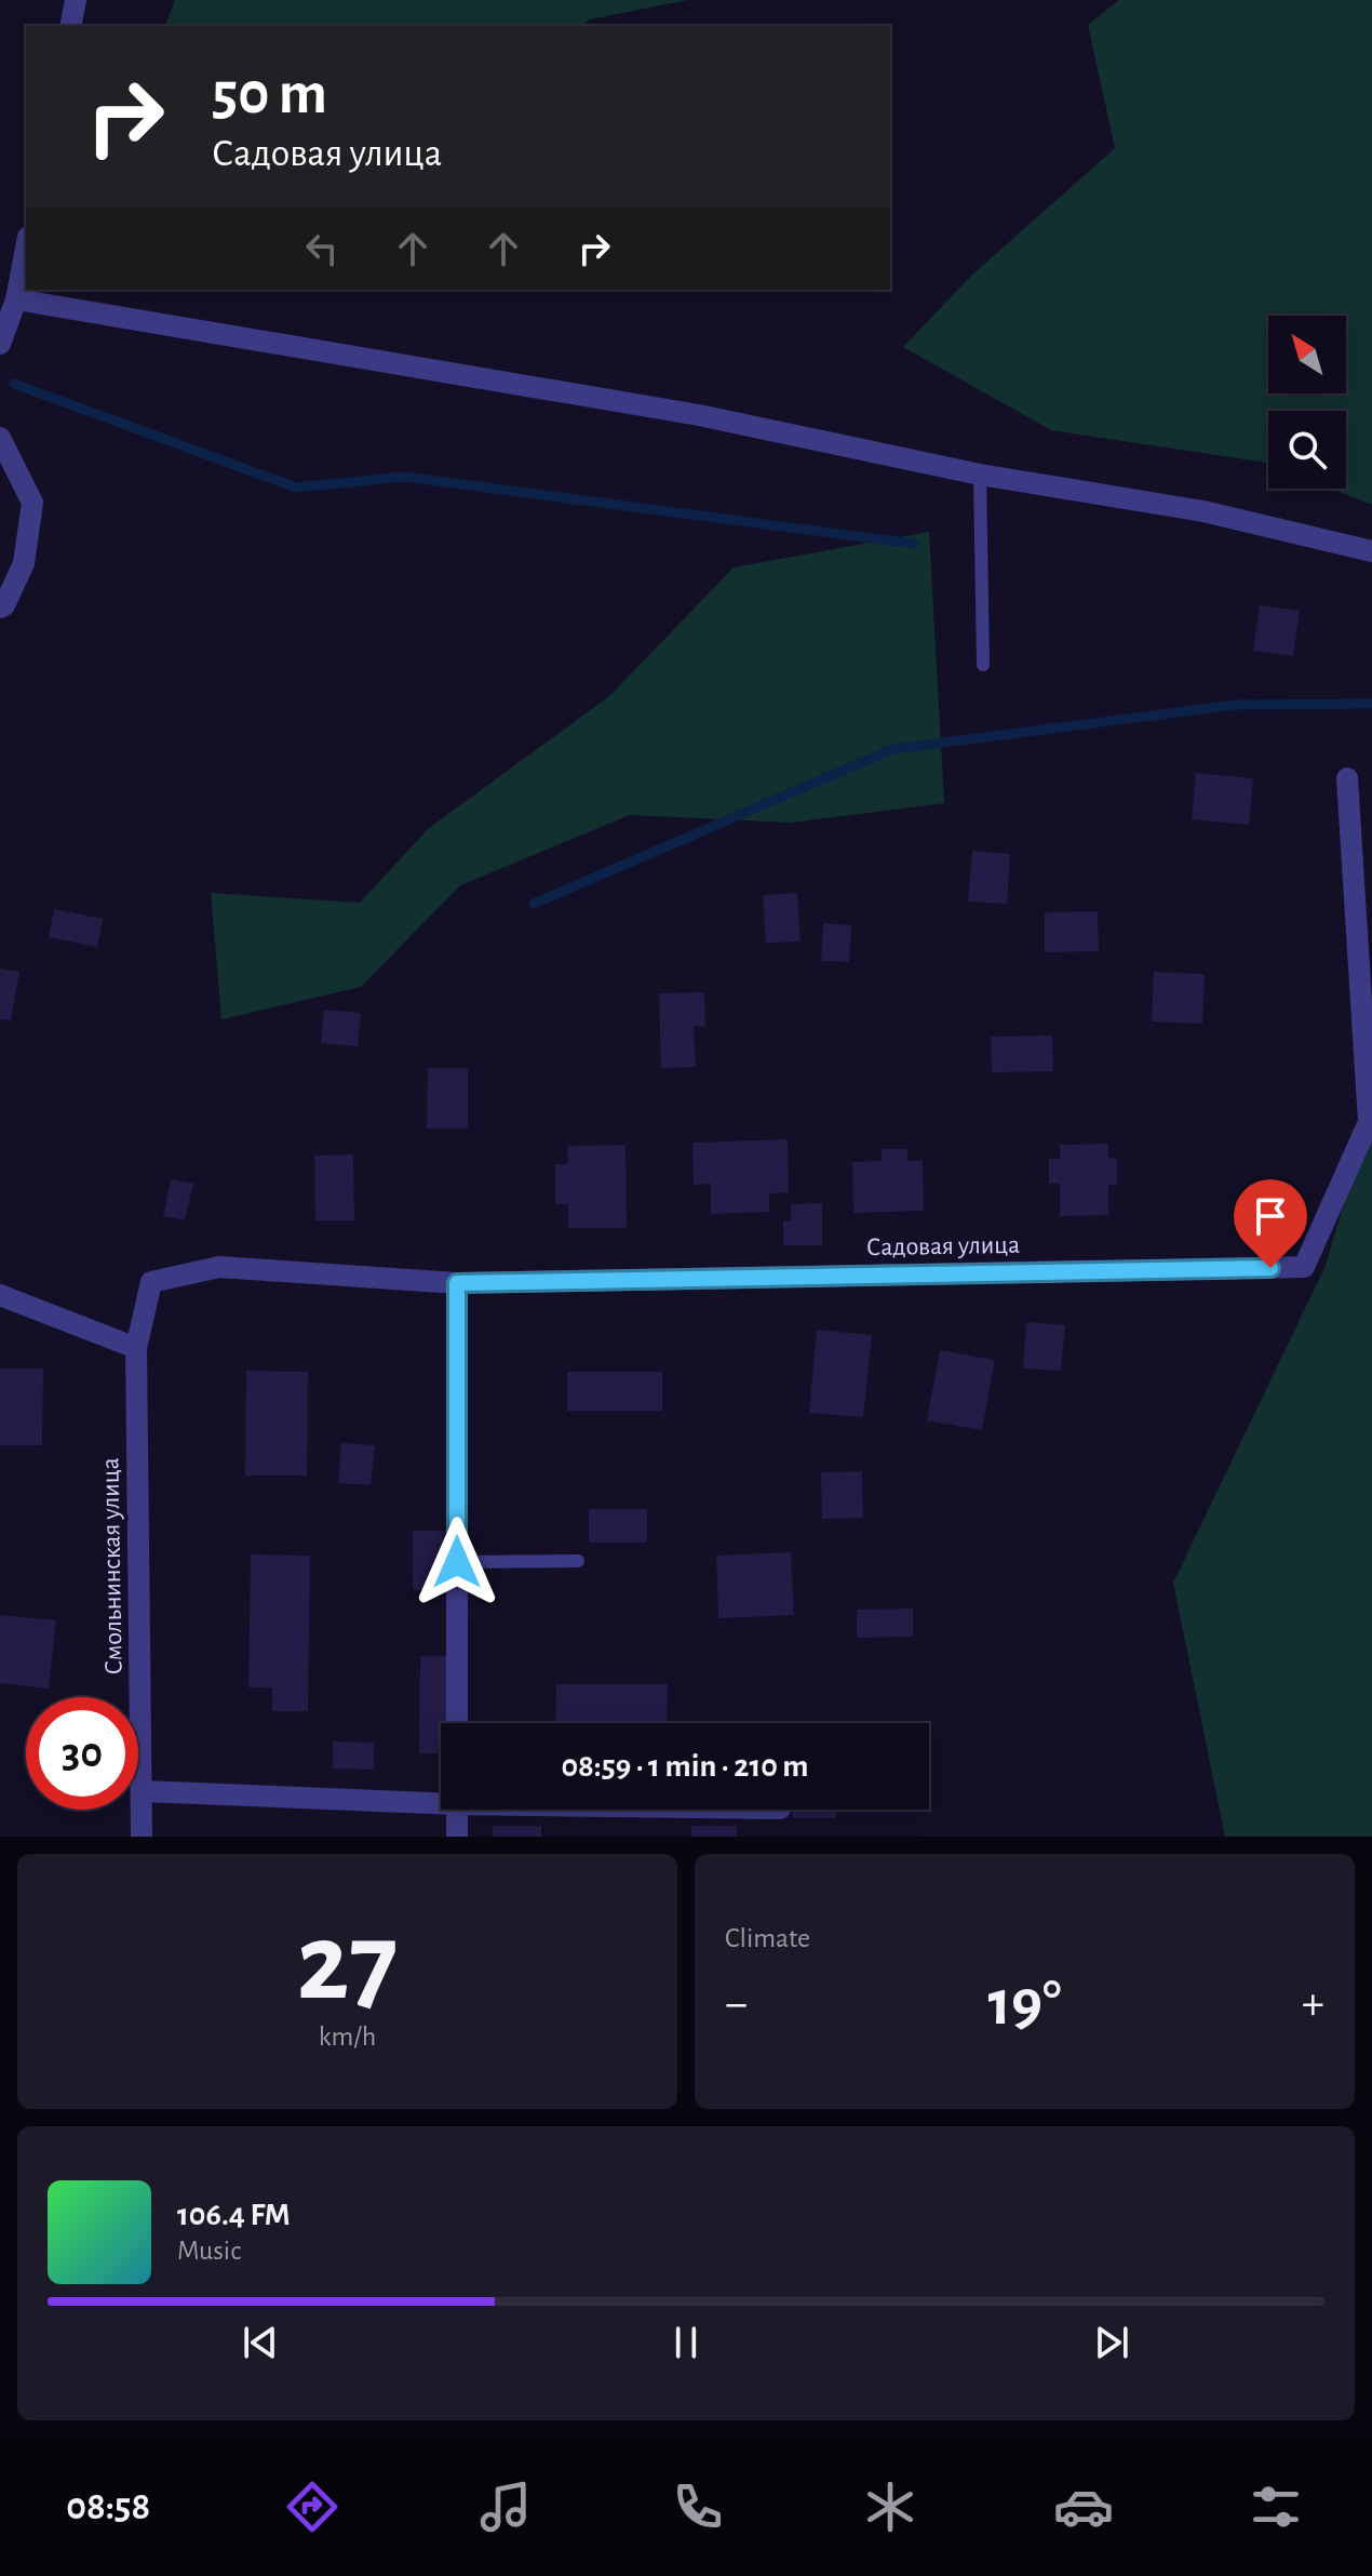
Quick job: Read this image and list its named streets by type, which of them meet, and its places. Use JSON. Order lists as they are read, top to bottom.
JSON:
{
  "streets": {
    "street": ["Садовая улица", "Смольнинская улица"]
  },
  "crossings": [
    ["Садовая улица", "Смольнинская улица"]
  ],
  "north": "top left",
  "page": {
    "turn": ["50 m", "Садовая улица"],
    "limit": "30",
    "trip": "08:59 · 1 min · 210 m",
    "tile": [
      ["27", "km/h"],
      "Climate"
    ],
    "heat": ["−", "19°", "+"],
    "song": ["106.4 FM", "Music"],
    "tabs": "08:58"
  }
}
